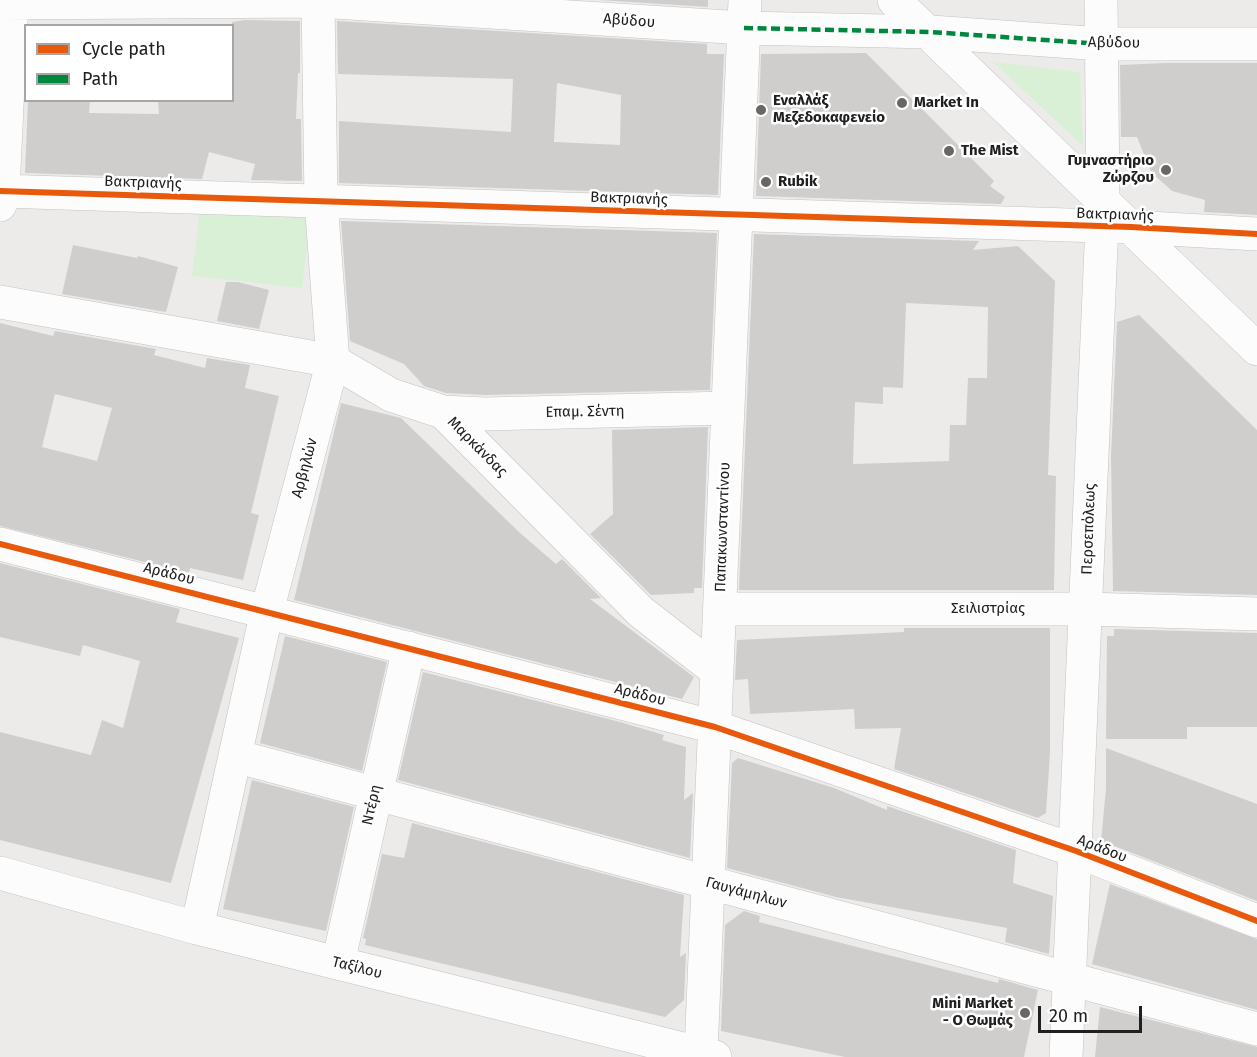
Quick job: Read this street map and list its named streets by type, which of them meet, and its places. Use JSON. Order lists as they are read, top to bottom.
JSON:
{
  "streets": {
    "street": [
      "Αβύδου",
      "Βακτριανής",
      "Επαμ. Σέντη",
      "Μαρκάνδας",
      "Αρβηλών",
      "Παπακωνσταντίνου",
      "Περσεπόλεως",
      "Αράδου",
      "Σειλιστρίας",
      "Ντέρη",
      "Γαυγάμηλων",
      "Ταξίλου"
    ]
  },
  "crossings": [
    ["Αβύδου", "Αρβηλών"],
    ["Αβύδου", "Παπακωνσταντίνου"],
    ["Αβύδου", "Περσεπόλεως"],
    ["Βακτριανής", "Αρβηλών"],
    ["Βακτριανής", "Παπακωνσταντίνου"],
    ["Βακτριανής", "Περσεπόλεως"],
    ["Επαμ. Σέντη", "Μαρκάνδας"],
    ["Επαμ. Σέντη", "Παπακωνσταντίνου"],
    ["Μαρκάνδας", "Αρβηλών"],
    ["Μαρκάνδας", "Παπακωνσταντίνου"],
    ["Αρβηλών", "Αράδου"],
    ["Αρβηλών", "Γαυγάμηλων"],
    ["Αρβηλών", "Ταξίλου"],
    ["Παπακωνσταντίνου", "Αράδου"],
    ["Παπακωνσταντίνου", "Σειλιστρίας"],
    ["Παπακωνσταντίνου", "Γαυγάμηλων"],
    ["Παπακωνσταντίνου", "Ταξίλου"],
    ["Περσεπόλεως", "Αράδου"],
    ["Περσεπόλεως", "Σειλιστρίας"],
    ["Περσεπόλεως", "Γαυγάμηλων"],
    ["Αράδου", "Ντέρη"],
    ["Ντέρη", "Γαυγάμηλων"],
    ["Ντέρη", "Ταξίλου"]
  ],
  "places": [
    "Market In",
    "Εναλλάξ Μεζεδοκαφενείο",
    "The Mist",
    "Γυμναστήριο Ζώρζου",
    "Rubik",
    "Mini Market - Ο Θωμάς"
  ],
  "legend": ["Cycle path", "Path"],
  "scale_bar": "20 m"
}
